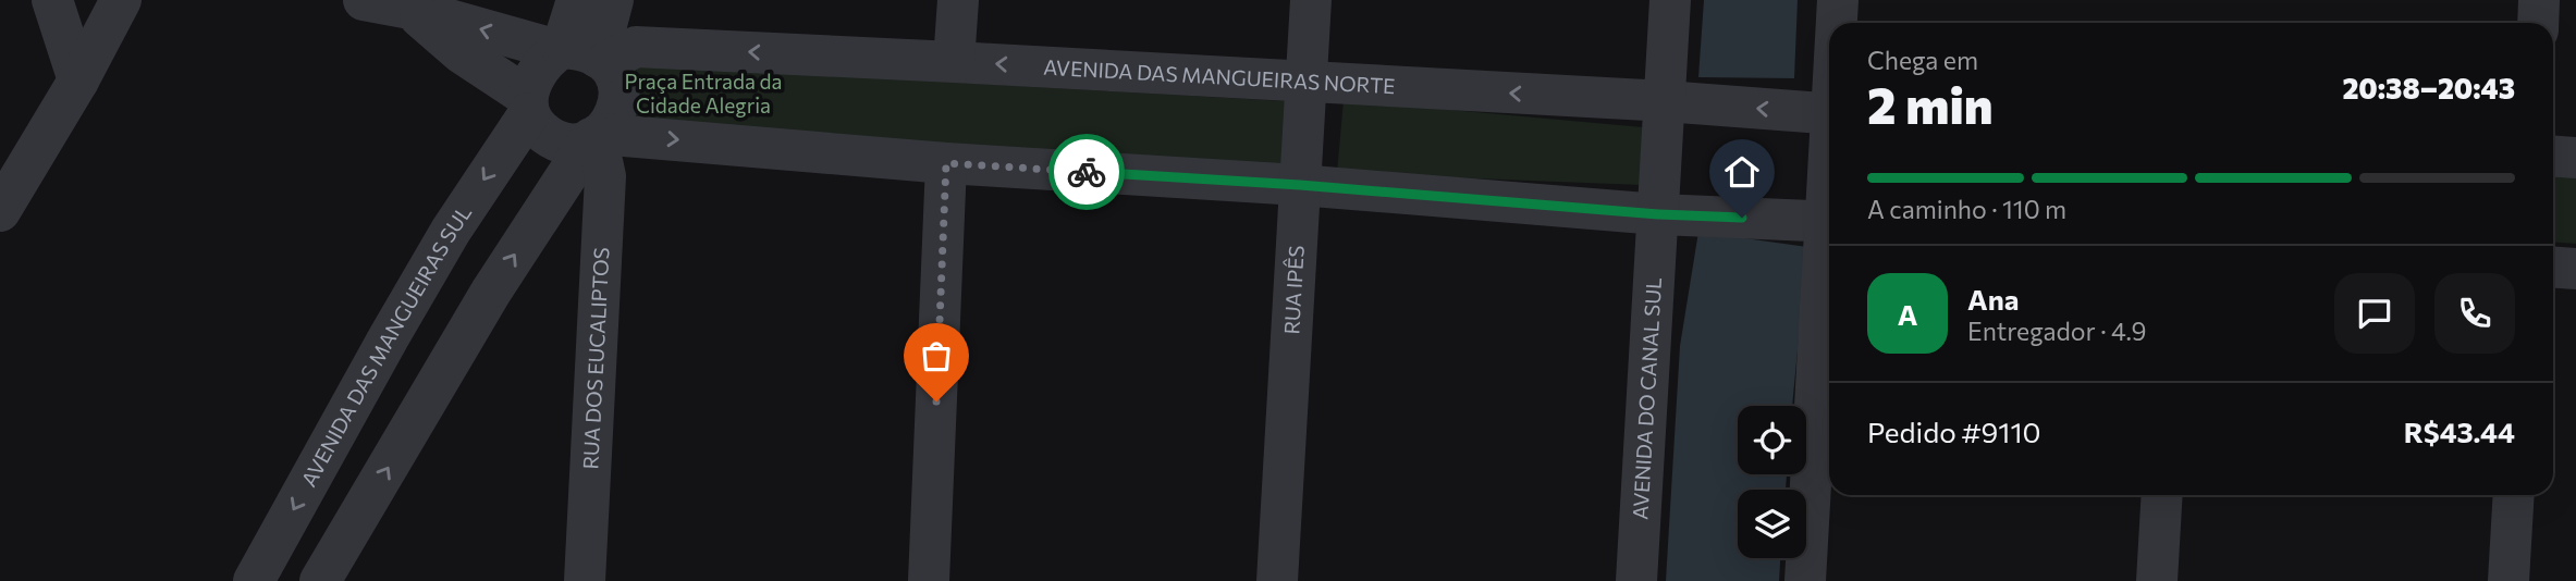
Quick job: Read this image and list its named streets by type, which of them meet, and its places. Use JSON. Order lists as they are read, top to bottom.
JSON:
{
  "streets": {
    "street": [
      "AVENIDA DAS MANGUEIRAS NORTE",
      "RUA IPÊS",
      "AVENIDA DAS MANGUEIRAS SUL",
      "RUA DOS EUCALIPTOS",
      "AVENIDA DO CANAL SUL"
    ]
  },
  "crossings": [
    ["AVENIDA DAS MANGUEIRAS NORTE", "RUA IPÊS"],
    ["AVENIDA DAS MANGUEIRAS NORTE", "AVENIDA DAS MANGUEIRAS SUL"],
    ["AVENIDA DAS MANGUEIRAS NORTE", "RUA DOS EUCALIPTOS"],
    ["AVENIDA DAS MANGUEIRAS NORTE", "AVENIDA DO CANAL SUL"],
    ["AVENIDA DAS MANGUEIRAS SUL", "RUA DOS EUCALIPTOS"]
  ],
  "parks": ["Praça Entrada da Cidade Alegria"],
  "page": {
    "heading": ["2 min", "Chega em", "20:38–20:43"],
    "panel": [
      "Ana",
      "Entregador · 4.9",
      "Pedido #9110",
      "R$43.44"
    ],
    "bar": "A caminho · 110 m",
    "round": "A"
  }
}
